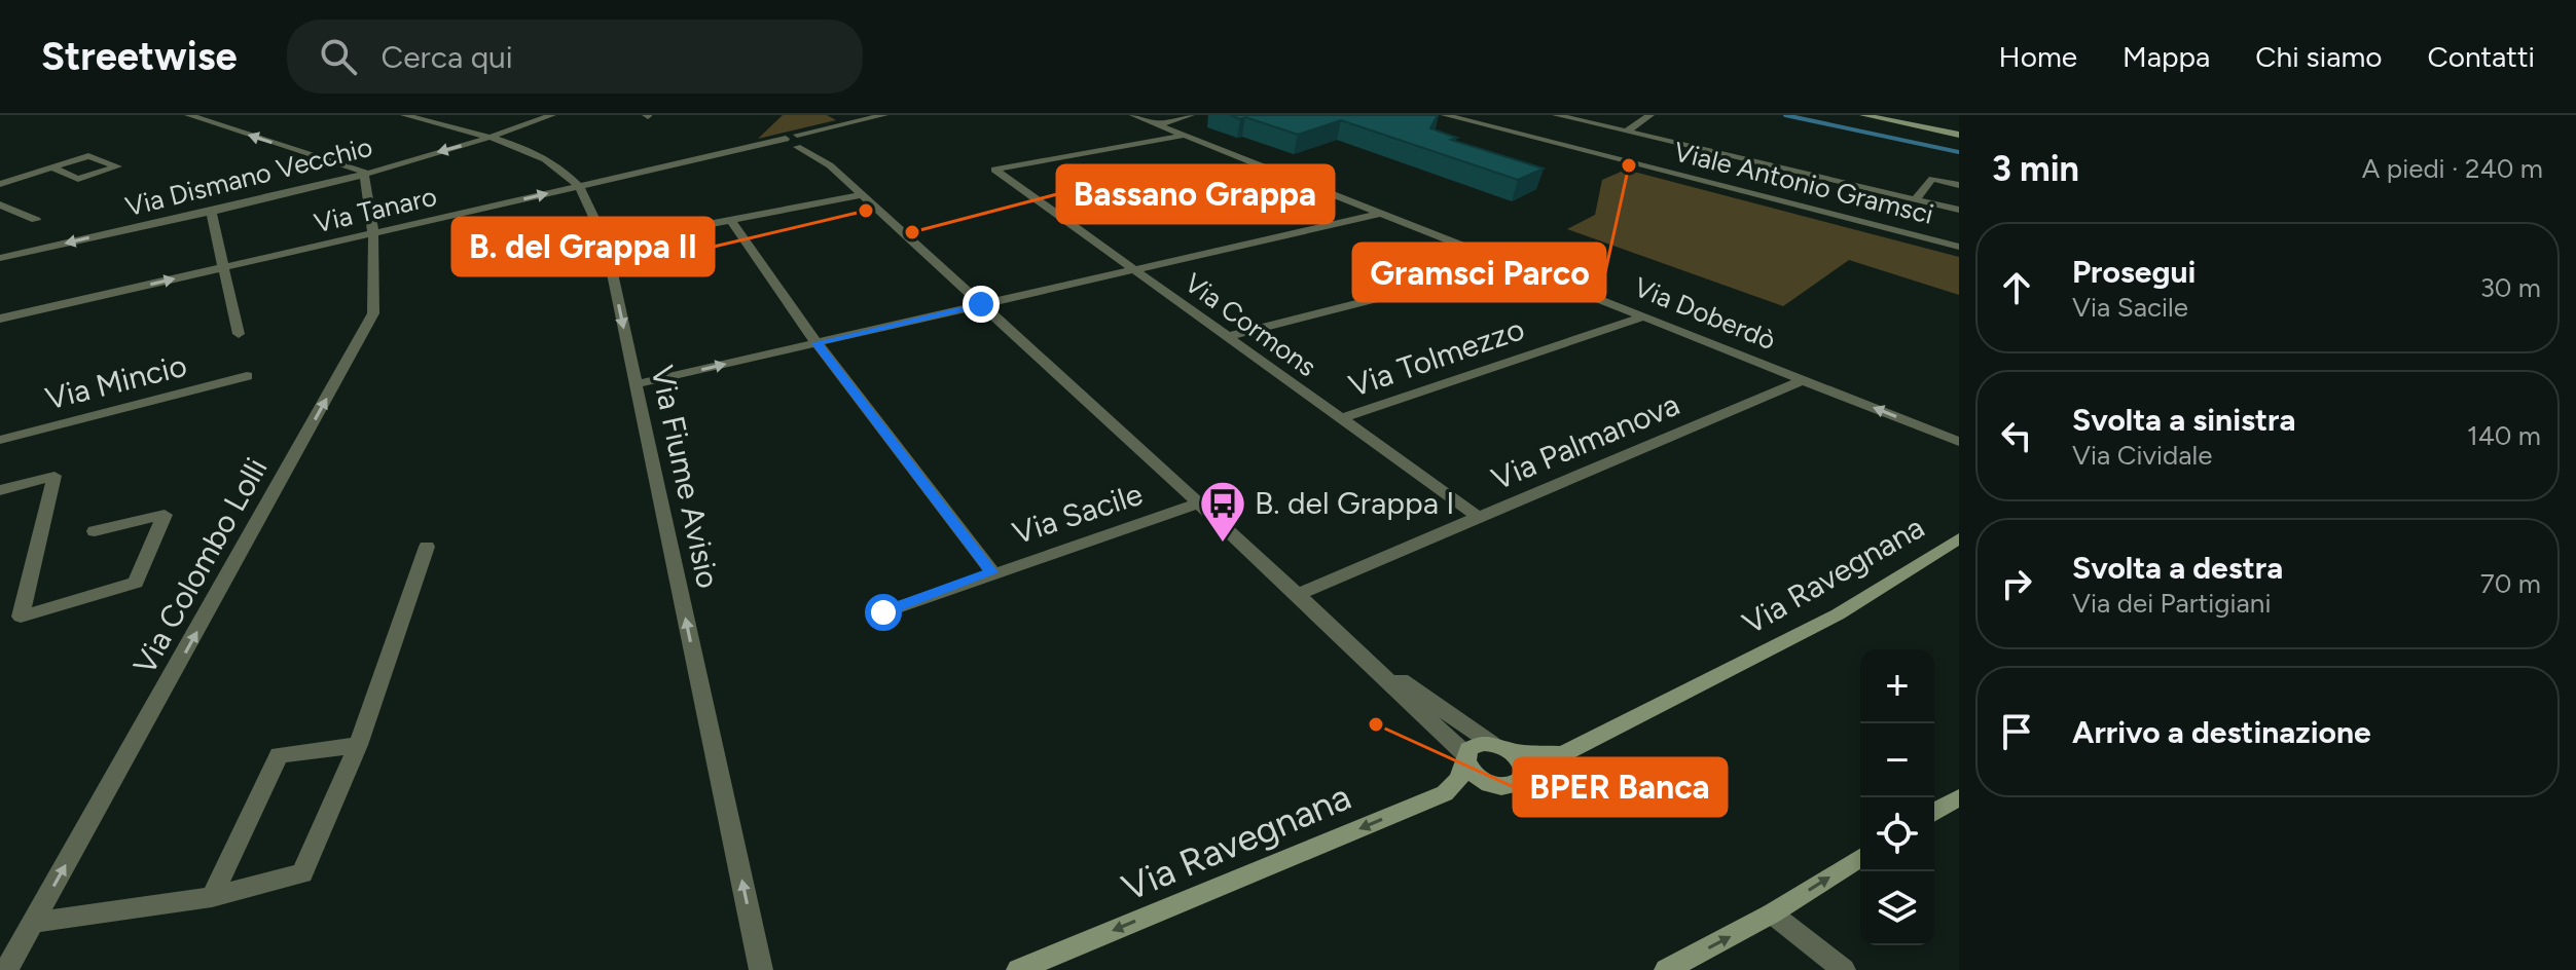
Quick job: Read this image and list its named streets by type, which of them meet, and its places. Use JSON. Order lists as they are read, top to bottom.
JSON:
{
  "streets": {
    "street": [
      "Via Dismano Vecchio",
      "Viale Antonio Gramsci",
      "Via Tanaro",
      "Via Doberdò",
      "Via Cormons",
      "Via Tolmezzo",
      "Via Mincio",
      "Via Palmanova",
      "Via Fiume Avisio",
      "Via Sacile",
      "Via Colombo Lolli",
      "Via Ravegnana"
    ]
  },
  "crossings": [
    ["Via Dismano Vecchio", "Via Fiume Avisio"],
    ["Via Dismano Vecchio", "Via Colombo Lolli"],
    ["Via Tanaro", "Via Fiume Avisio"],
    ["Via Tanaro", "Via Colombo Lolli"],
    ["Via Doberdò", "Via Tolmezzo"],
    ["Via Doberdò", "Via Palmanova"],
    ["Via Cormons", "Via Tolmezzo"],
    ["Via Cormons", "Via Palmanova"]
  ],
  "one_way": [
    "Via Dismano Vecchio",
    "Via Tanaro",
    "Via Colombo Lolli",
    "Via Ravegnana"
  ],
  "places": {
    "other": [
      "Gramsci Parco",
      "B. del Grappa II",
      "Bassano Grappa",
      "BPER Banca"
    ],
    "bus stop": ["B. del Grappa I"]
  },
  "page": {
    "header": "Streetwise",
    "search": "Cerca qui",
    "nav": [
      "Home",
      "Mappa",
      "Chi siamo",
      "Contatti"
    ],
    "heading": ["3 min", "A piedi · 240 m"],
    "list": [
      ["Prosegui", "Via Sacile", "30 m"],
      ["Svolta a sinistra", "Via Cividale", "140 m"],
      ["Svolta a destra", "Via dei Partigiani", "70 m"],
      "Arrivo a destinazione"
    ],
    "map_buttons": ["+", "−"]
  }
}
